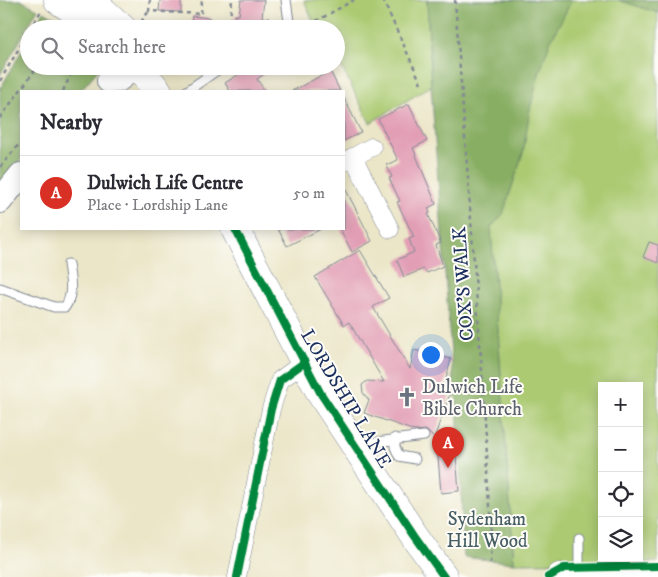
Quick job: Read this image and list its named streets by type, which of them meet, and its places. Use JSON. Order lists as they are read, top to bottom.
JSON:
{
  "streets": {
    "highway": ["LORDSHIP LANE"],
    "path": ["COX'S WALK"]
  },
  "parks": ["Sydenham Hill Wood"],
  "places": {
    "church": ["Dulwich Life Bible Church"]
  },
  "page": {
    "search": "Search here",
    "heading": "Nearby",
    "list": [
      {
        "mark": "A",
        "name": "Dulwich Life Centre",
        "note": "Place · Lordship Lane",
        "value": "50 m"
      }
    ],
    "map_buttons": ["+", "−"],
    "pins": "A"
  }
}
